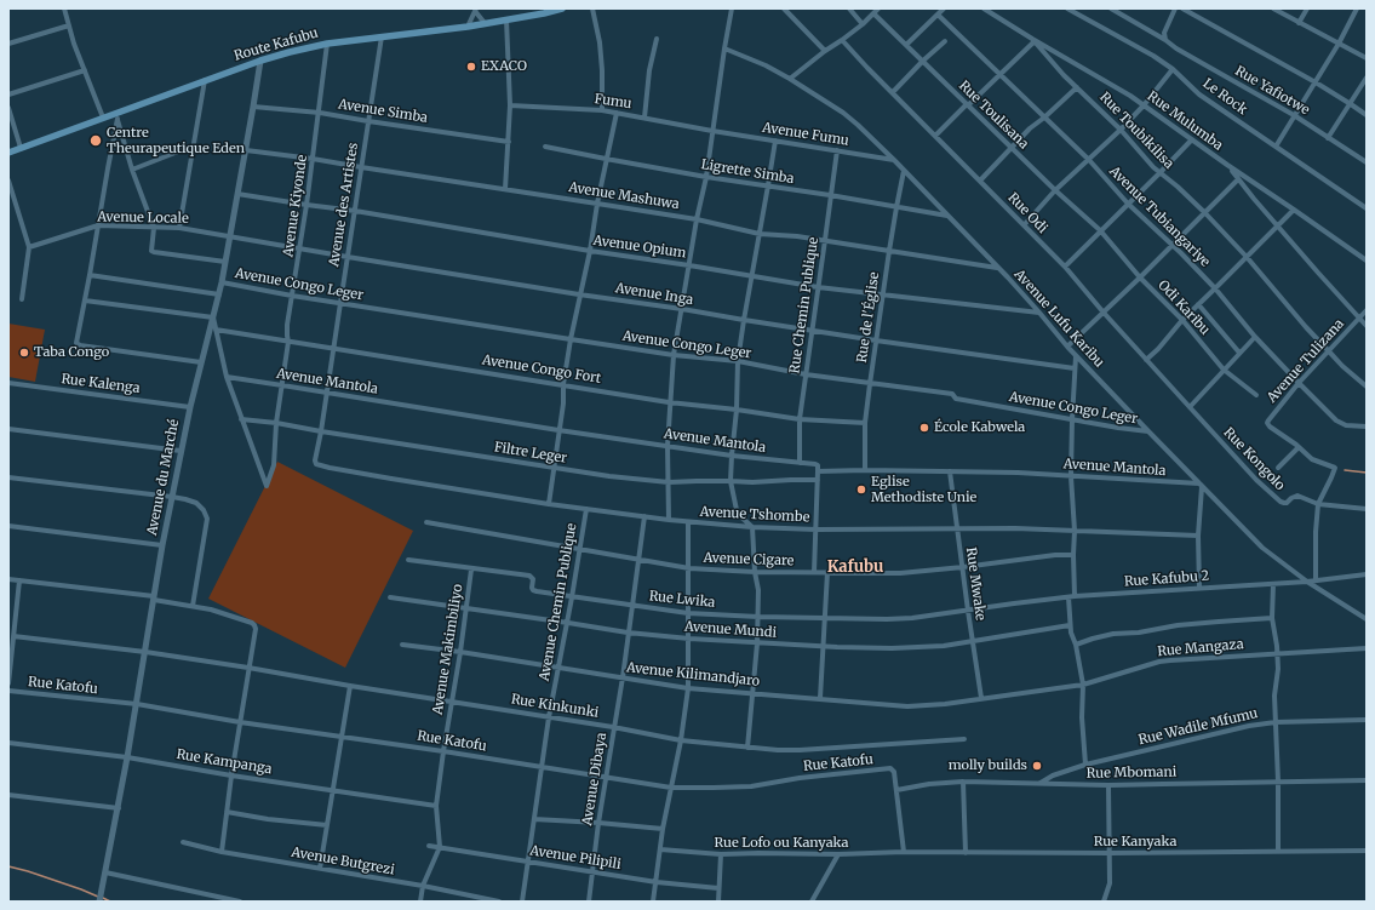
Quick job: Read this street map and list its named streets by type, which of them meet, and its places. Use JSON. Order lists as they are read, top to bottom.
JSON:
{
  "streets": {
    "main road": ["Route Kafubu"],
    "street": [
      "Rue Yafiotwe",
      "Le Rock",
      "Fumu",
      "Avenue Simba",
      "Rue Toulisana",
      "Rue Mulumba",
      "Rue Toubikilisa",
      "Avenue Fumu",
      "Ligrette Simba",
      "Avenue Mashuwa",
      "Avenue des Artistes",
      "Avenue Kiyonde",
      "Rue Odi",
      "Avenue Tubiangariye",
      "Avenue Locale",
      "Avenue Opium",
      "Avenue Congo Leger",
      "Avenue Inga",
      "Rue Chemin Publique",
      "Odi Karibu",
      "Rue de l'Église",
      "Avenue Lufu Karibu",
      "Avenue Tulizana",
      "Avenue Congo Fort",
      "Avenue Mantola",
      "Rue Kalenga",
      "Filtre Leger",
      "Rue Kongolo",
      "Avenue du Marché",
      "Avenue Tshombe",
      "Avenue Cigare",
      "Rue Kafubu 2",
      "Rue Mwake",
      "Rue Lwika",
      "Avenue Chemin Publique",
      "Avenue Mundi",
      "Rue Mangaza",
      "Avenue Makimbiliyo",
      "Avenue Kilimandjaro",
      "Rue Katofu",
      "Rue Kinkunki",
      "Rue Wadile Mfumu",
      "Rue Kampanga",
      "Rue Mbomani",
      "Avenue Dibaya",
      "Rue Kanyaka",
      "Rue Lofo ou Kanyaka",
      "Avenue Pilipili",
      "Avenue Butgrezi"
    ]
  },
  "crossings": [
    ["Route Kafubu", "Avenue des Artistes"],
    ["Route Kafubu", "Avenue Kiyonde"],
    ["Route Kafubu", "Avenue du Marché"],
    ["Fumu", "Avenue Fumu"],
    ["Avenue Simba", "Avenue des Artistes"],
    ["Avenue Simba", "Avenue Kiyonde"],
    ["Avenue Simba", "Avenue du Marché"],
    ["Rue Toulisana", "Odi Karibu"],
    ["Rue Mulumba", "Rue Toubikilisa"],
    ["Rue Toubikilisa", "Avenue Tulizana"],
    ["Avenue Fumu", "Rue Chemin Publique"],
    ["Avenue Fumu", "Avenue Lufu Karibu"],
    ["Ligrette Simba", "Rue Chemin Publique"],
    ["Ligrette Simba", "Rue de l'Église"],
    ["Ligrette Simba", "Avenue Lufu Karibu"],
    ["Avenue Mashuwa", "Avenue des Artistes"],
    ["Avenue Mashuwa", "Avenue Kiyonde"],
    ["Avenue Mashuwa", "Rue Chemin Publique"],
    ["Avenue Mashuwa", "Rue de l'Église"],
    ["Avenue Mashuwa", "Avenue Lufu Karibu"],
    ["Avenue Mashuwa", "Avenue du Marché"],
    ["Avenue des Artistes", "Avenue Opium"],
    ["Avenue des Artistes", "Avenue Congo Leger"],
    ["Avenue des Artistes", "Avenue Inga"],
    ["Avenue des Artistes", "Avenue Congo Fort"],
    ["Avenue des Artistes", "Avenue Mantola"],
    ["Avenue des Artistes", "Filtre Leger"],
    ["Avenue des Artistes", "Avenue Tshombe"],
    ["Avenue Kiyonde", "Avenue Opium"],
    ["Avenue Kiyonde", "Avenue Congo Leger"],
    ["Avenue Kiyonde", "Avenue Inga"],
    ["Avenue Kiyonde", "Avenue Congo Fort"],
    ["Avenue Kiyonde", "Avenue Mantola"],
    ["Avenue Kiyonde", "Filtre Leger"],
    ["Rue Odi", "Rue Kongolo"],
    ["Avenue Tubiangariye", "Avenue Tulizana"],
    ["Avenue Locale", "Avenue Inga"],
    ["Avenue Locale", "Avenue du Marché"],
    ["Avenue Opium", "Rue Chemin Publique"],
    ["Avenue Opium", "Rue de l'Église"],
    ["Avenue Opium", "Avenue Lufu Karibu"],
    ["Avenue Opium", "Avenue du Marché"],
    ["Avenue Congo Leger", "Rue Chemin Publique"],
    ["Avenue Congo Leger", "Rue de l'Église"],
    ["Avenue Congo Leger", "Avenue Lufu Karibu"],
    ["Avenue Congo Leger", "Avenue du Marché"],
    ["Avenue Inga", "Rue Chemin Publique"],
    ["Avenue Inga", "Rue de l'Église"],
    ["Avenue Inga", "Avenue du Marché"],
    ["Rue Chemin Publique", "Avenue Congo Fort"],
    ["Rue Chemin Publique", "Avenue Mantola"],
    ["Rue de l'Église", "Avenue Lufu Karibu"],
    ["Rue de l'Église", "Avenue Congo Fort"],
    ["Rue de l'Église", "Avenue Mantola"],
    ["Avenue Lufu Karibu", "Avenue Mantola"],
    ["Avenue Lufu Karibu", "Rue Kafubu 2"],
    ["Avenue Tulizana", "Rue Kongolo"],
    ["Avenue Mantola", "Rue Mwake"],
    ["Rue Kalenga", "Avenue du Marché"],
    ["Avenue du Marché", "Rue Katofu"],
    ["Avenue du Marché", "Rue Kinkunki"],
    ["Avenue du Marché", "Rue Kampanga"],
    ["Avenue Tshombe", "Rue Mwake"],
    ["Avenue Tshombe", "Avenue Chemin Publique"],
    ["Avenue Tshombe", "Avenue Dibaya"],
    ["Avenue Cigare", "Rue Mwake"],
    ["Avenue Cigare", "Avenue Chemin Publique"],
    ["Avenue Cigare", "Avenue Dibaya"],
    ["Rue Kafubu 2", "Rue Mwake"],
    ["Rue Kafubu 2", "Rue Lwika"],
    ["Rue Mwake", "Rue Lwika"],
    ["Rue Mwake", "Avenue Mundi"],
    ["Rue Mwake", "Rue Mangaza"],
    ["Rue Mwake", "Avenue Kilimandjaro"],
    ["Rue Lwika", "Avenue Chemin Publique"],
    ["Rue Lwika", "Avenue Makimbiliyo"],
    ["Rue Lwika", "Avenue Dibaya"],
    ["Avenue Chemin Publique", "Avenue Mundi"],
    ["Avenue Chemin Publique", "Avenue Kilimandjaro"],
    ["Avenue Chemin Publique", "Rue Katofu"],
    ["Avenue Chemin Publique", "Rue Kinkunki"],
    ["Avenue Chemin Publique", "Avenue Pilipili"],
    ["Avenue Mundi", "Avenue Makimbiliyo"],
    ["Avenue Mundi", "Avenue Dibaya"],
    ["Rue Mangaza", "Avenue Kilimandjaro"],
    ["Avenue Makimbiliyo", "Avenue Kilimandjaro"],
    ["Avenue Makimbiliyo", "Rue Katofu"],
    ["Avenue Makimbiliyo", "Rue Kinkunki"],
    ["Avenue Makimbiliyo", "Rue Kampanga"],
    ["Avenue Makimbiliyo", "Avenue Pilipili"],
    ["Avenue Makimbiliyo", "Avenue Butgrezi"],
    ["Avenue Kilimandjaro", "Avenue Dibaya"],
    ["Rue Katofu", "Rue Mbomani"],
    ["Rue Katofu", "Avenue Dibaya"],
    ["Rue Kinkunki", "Avenue Dibaya"],
    ["Rue Wadile Mfumu", "Rue Mbomani"],
    ["Avenue Dibaya", "Avenue Pilipili"],
    ["Rue Kanyaka", "Rue Lofo ou Kanyaka"]
  ],
  "districts": ["Kafubu"],
  "places": [
    "EXACO",
    "Centre Theurapeutique Eden",
    "Taba Congo",
    "École Kabwela",
    "Eglise Methodiste Unie",
    "molly builds"
  ]
}
